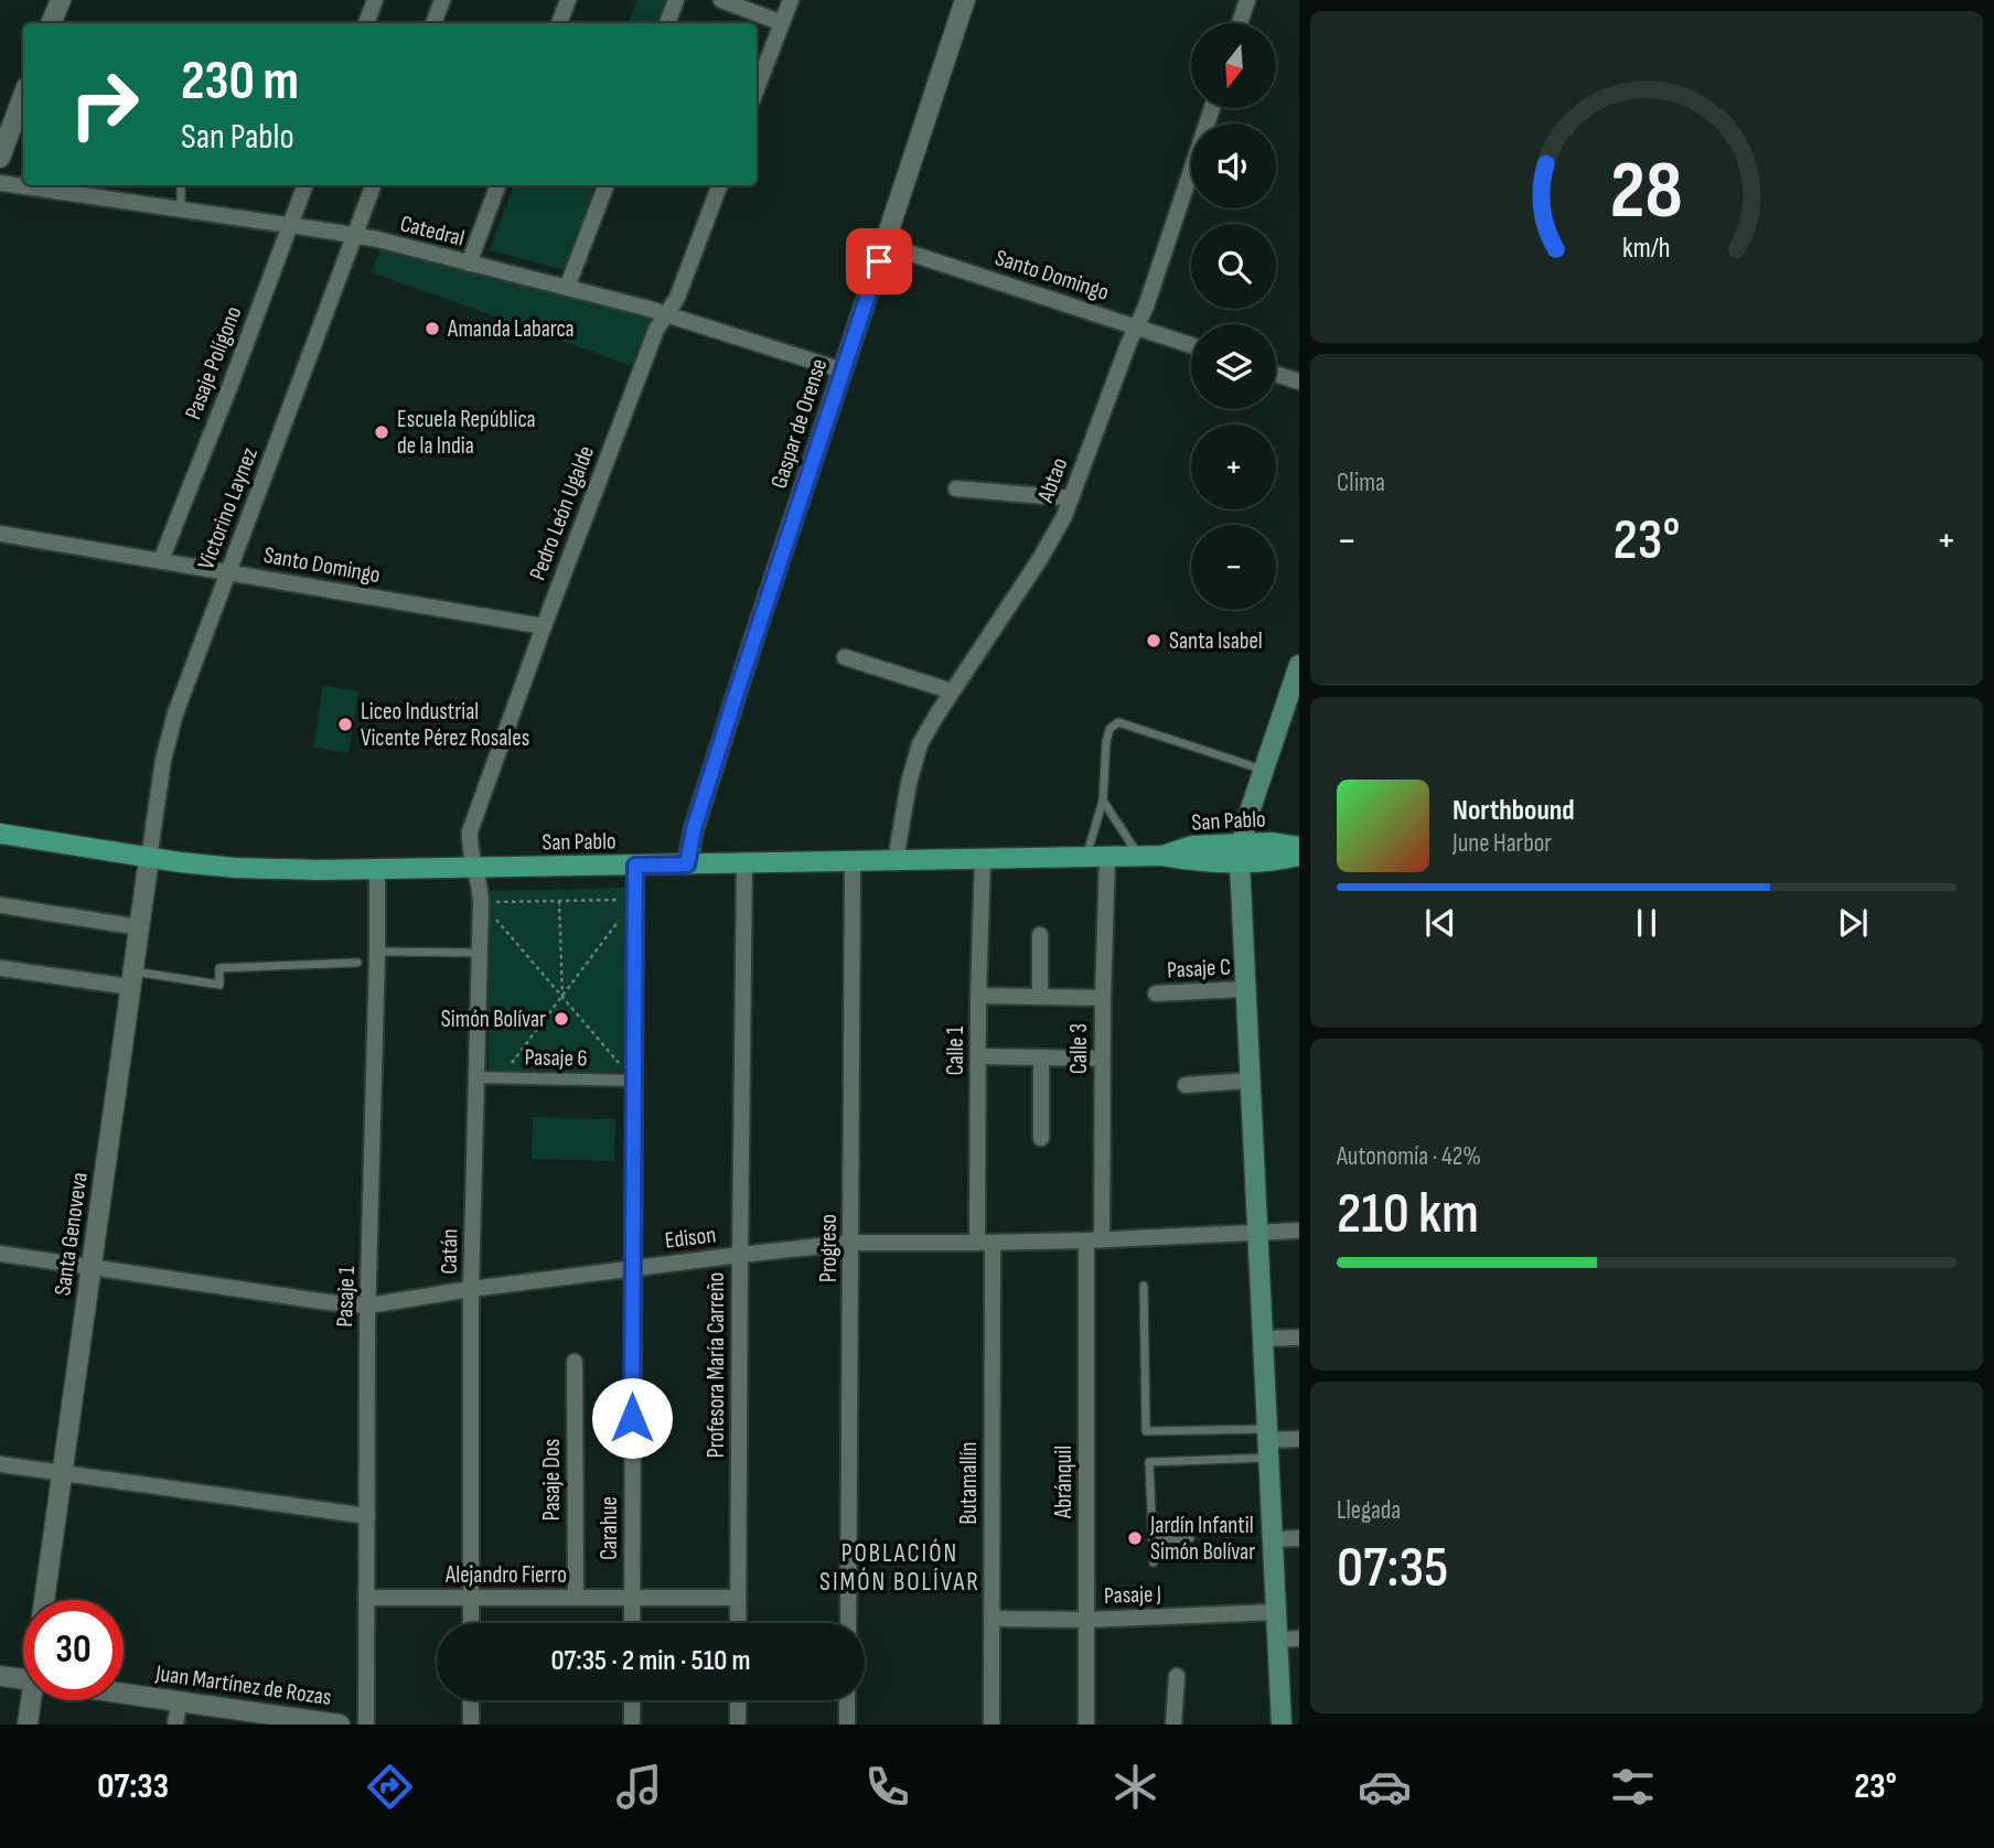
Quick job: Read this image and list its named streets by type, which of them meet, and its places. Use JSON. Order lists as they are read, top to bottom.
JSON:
{
  "streets": {
    "main road": ["San Pablo"],
    "street": [
      "Catedral",
      "Santo Domingo",
      "Pasaje Polígono",
      "Gaspar de Orense",
      "Abtao",
      "Victorino Laynez",
      "Pedro León Ugalde",
      "Pasaje C",
      "Calle 3",
      "Calle 1",
      "Pasaje 6",
      "Santa Genoveva",
      "Edison",
      "Progreso",
      "Catán",
      "Pasaje 1",
      "Profesora María Carreño",
      "Pasaje Dos",
      "Abránquil",
      "Butamallín",
      "Carahue",
      "Alejandro Fierro",
      "Pasaje J",
      "Juan Martínez de Rozas"
    ]
  },
  "crossings": [
    ["Catedral", "Pasaje Polígono"],
    ["Catedral", "Gaspar de Orense"],
    ["Catedral", "Victorino Laynez"],
    ["Catedral", "Pedro León Ugalde"],
    ["Santo Domingo", "Pasaje Polígono"],
    ["Santo Domingo", "Gaspar de Orense"],
    ["Santo Domingo", "Abtao"],
    ["Santo Domingo", "Victorino Laynez"],
    ["Santo Domingo", "Pedro León Ugalde"],
    ["Gaspar de Orense", "San Pablo"],
    ["Abtao", "San Pablo"],
    ["Victorino Laynez", "San Pablo"],
    ["Victorino Laynez", "Santa Genoveva"],
    ["Pedro León Ugalde", "San Pablo"],
    ["Pedro León Ugalde", "Catán"],
    ["San Pablo", "Calle 3"],
    ["San Pablo", "Calle 1"],
    ["San Pablo", "Santa Genoveva"],
    ["San Pablo", "Progreso"],
    ["San Pablo", "Catán"],
    ["San Pablo", "Pasaje 1"],
    ["San Pablo", "Profesora María Carreño"],
    ["San Pablo", "Carahue"],
    ["Calle 3", "Edison"],
    ["Calle 3", "Abránquil"],
    ["Calle 1", "Edison"],
    ["Calle 1", "Butamallín"],
    ["Pasaje 6", "Catán"],
    ["Pasaje 6", "Carahue"],
    ["Santa Genoveva", "Edison"],
    ["Edison", "Progreso"],
    ["Edison", "Catán"],
    ["Edison", "Pasaje 1"],
    ["Edison", "Profesora María Carreño"],
    ["Edison", "Abránquil"],
    ["Edison", "Butamallín"],
    ["Edison", "Carahue"],
    ["Catán", "Alejandro Fierro"],
    ["Pasaje 1", "Alejandro Fierro"],
    ["Profesora María Carreño", "Alejandro Fierro"],
    ["Pasaje Dos", "Alejandro Fierro"],
    ["Abránquil", "Pasaje J"],
    ["Butamallín", "Pasaje J"],
    ["Carahue", "Alejandro Fierro"]
  ],
  "districts": ["POBLACIÓN SIMÓN BOLÍVAR"],
  "places": [
    "Amanda Labarca",
    "Escuela República de la India",
    "Santa Isabel",
    "Liceo Industrial Vicente Pérez Rosales",
    "Simón Bolívar",
    "Jardín Infantil Simón Bolívar"
  ],
  "north": "bottom",
  "page": {
    "map_buttons": ["+", "−"],
    "turn": ["230 m", "San Pablo"],
    "tile": [
      "Clima",
      ["Autonomía · 42%", "210 km"],
      ["Llegada", "07:35"]
    ],
    "heat": ["−", "23°", "+"],
    "song": ["Northbound", "June Harbor"],
    "limit": "30",
    "trip": "07:35 · 2 min · 510 m",
    "tabs": ["07:33", "23°"],
    "gauge": ["28", "km/h"]
  }
}
